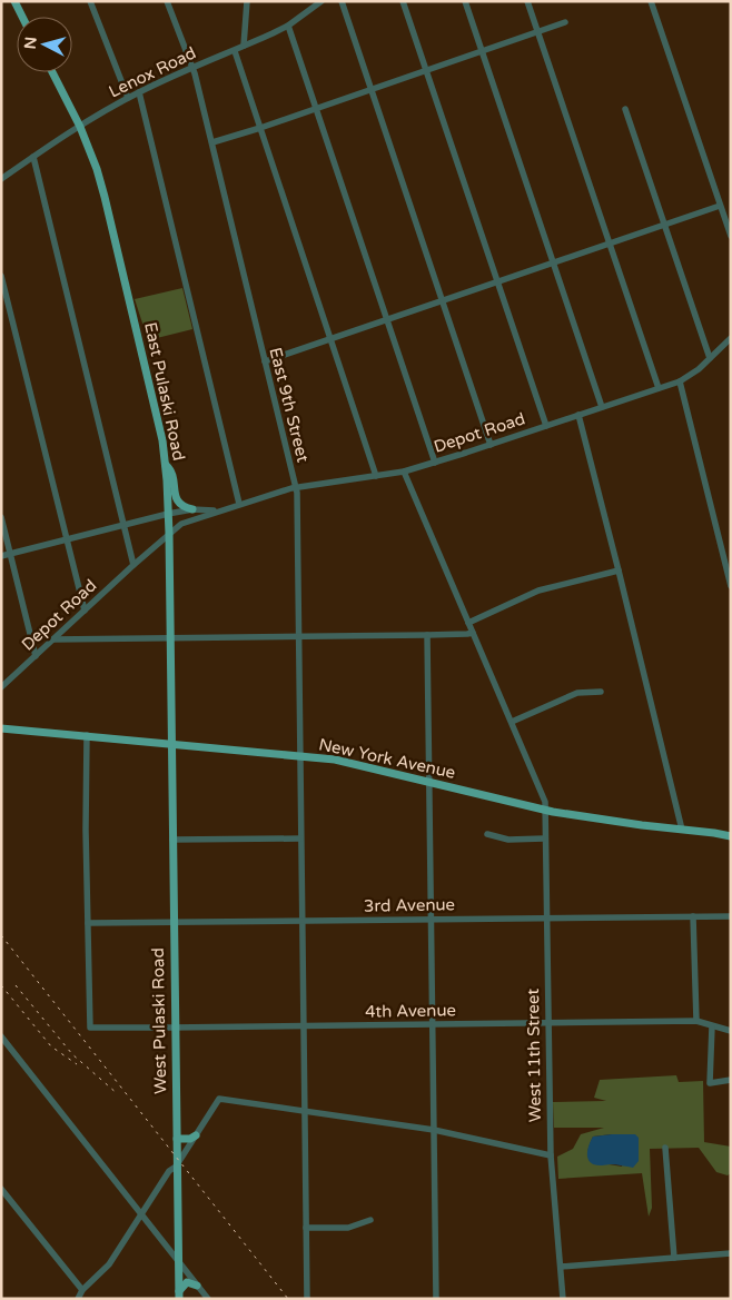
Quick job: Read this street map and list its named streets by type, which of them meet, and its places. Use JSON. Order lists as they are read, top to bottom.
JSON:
{
  "streets": {
    "main road": ["East Pulaski Road", "New York Avenue", "West Pulaski Road"],
    "street": [
      "Lenox Road",
      "East 9th Street",
      "Depot Road",
      "3rd Avenue",
      "4th Avenue",
      "West 11th Street"
    ]
  },
  "crossings": [
    ["Lenox Road", "East Pulaski Road"],
    ["Lenox Road", "East 9th Street"],
    ["East Pulaski Road", "Depot Road"],
    ["East Pulaski Road", "New York Avenue"],
    ["East Pulaski Road", "West Pulaski Road"],
    ["East 9th Street", "Depot Road"],
    ["East 9th Street", "New York Avenue"],
    ["East 9th Street", "3rd Avenue"],
    ["East 9th Street", "4th Avenue"],
    ["Depot Road", "West 11th Street"],
    ["New York Avenue", "West Pulaski Road"],
    ["New York Avenue", "West 11th Street"],
    ["3rd Avenue", "4th Avenue"],
    ["3rd Avenue", "West Pulaski Road"],
    ["3rd Avenue", "West 11th Street"],
    ["4th Avenue", "West Pulaski Road"],
    ["4th Avenue", "West 11th Street"]
  ],
  "north": "left"
}
